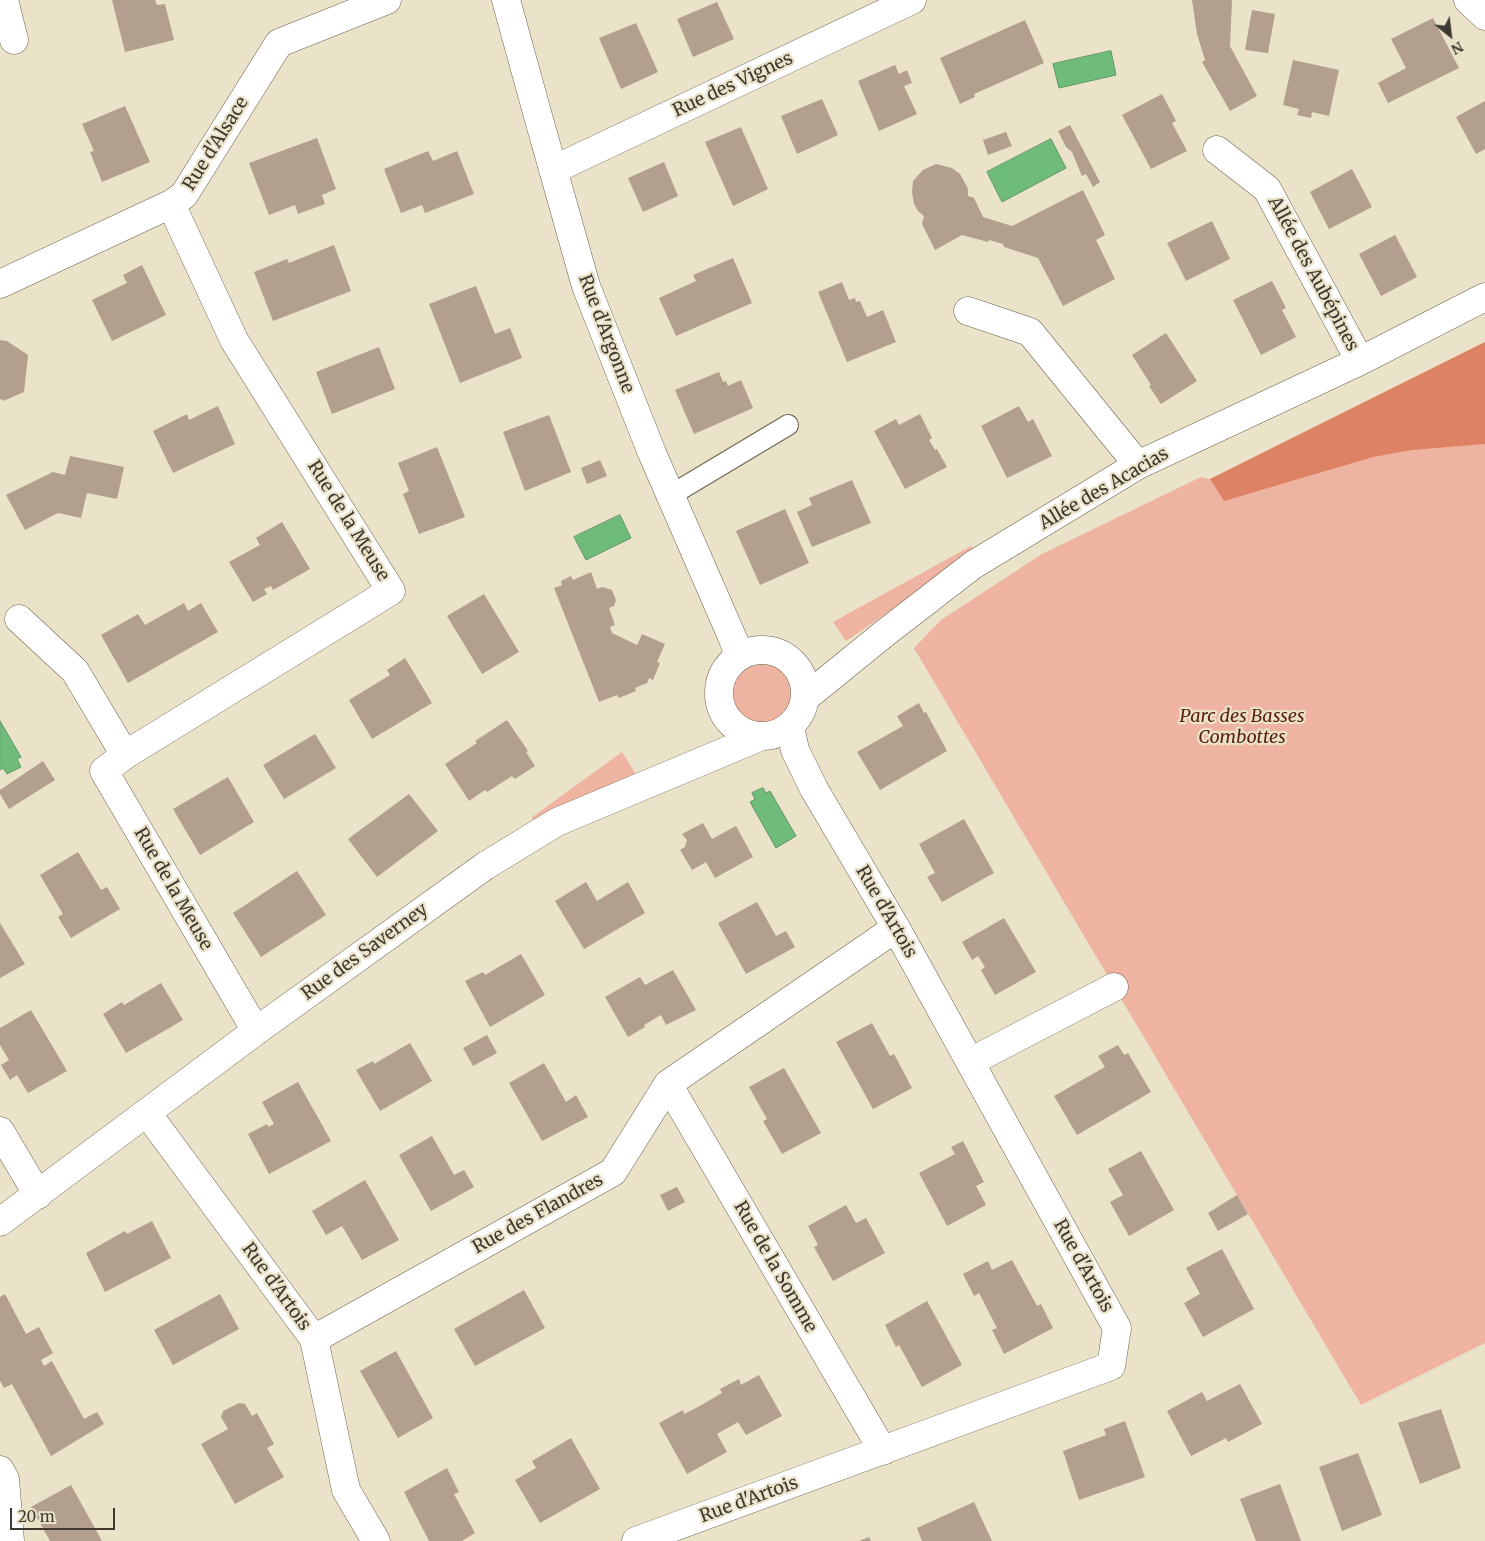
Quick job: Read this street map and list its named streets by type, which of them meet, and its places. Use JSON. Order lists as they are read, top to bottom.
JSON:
{
  "streets": {
    "street": [
      "Rue des Vignes",
      "Rue d'Alsace",
      "Allée des Aubépines",
      "Rue d'Argonne",
      "Allée des Acacias",
      "Rue de la Meuse",
      "Rue d'Artois",
      "Rue des Saverney",
      "Rue des Flandres",
      "Rue de la Somme"
    ]
  },
  "crossings": [
    ["Rue des Vignes", "Rue d'Argonne"],
    ["Rue d'Alsace", "Rue de la Meuse"],
    ["Allée des Aubépines", "Allée des Acacias"],
    ["Rue d'Argonne", "Allée des Acacias"],
    ["Rue d'Argonne", "Rue d'Artois"],
    ["Rue d'Argonne", "Rue des Saverney"],
    ["Allée des Acacias", "Rue d'Artois"],
    ["Allée des Acacias", "Rue des Saverney"],
    ["Rue de la Meuse", "Rue des Saverney"],
    ["Rue d'Artois", "Rue des Saverney"],
    ["Rue d'Artois", "Rue des Flandres"],
    ["Rue d'Artois", "Rue de la Somme"],
    ["Rue des Flandres", "Rue de la Somme"]
  ],
  "parks": ["Parc des Basses Combottes"],
  "scale_bar": "20 m",
  "north": "bottom right"
}
